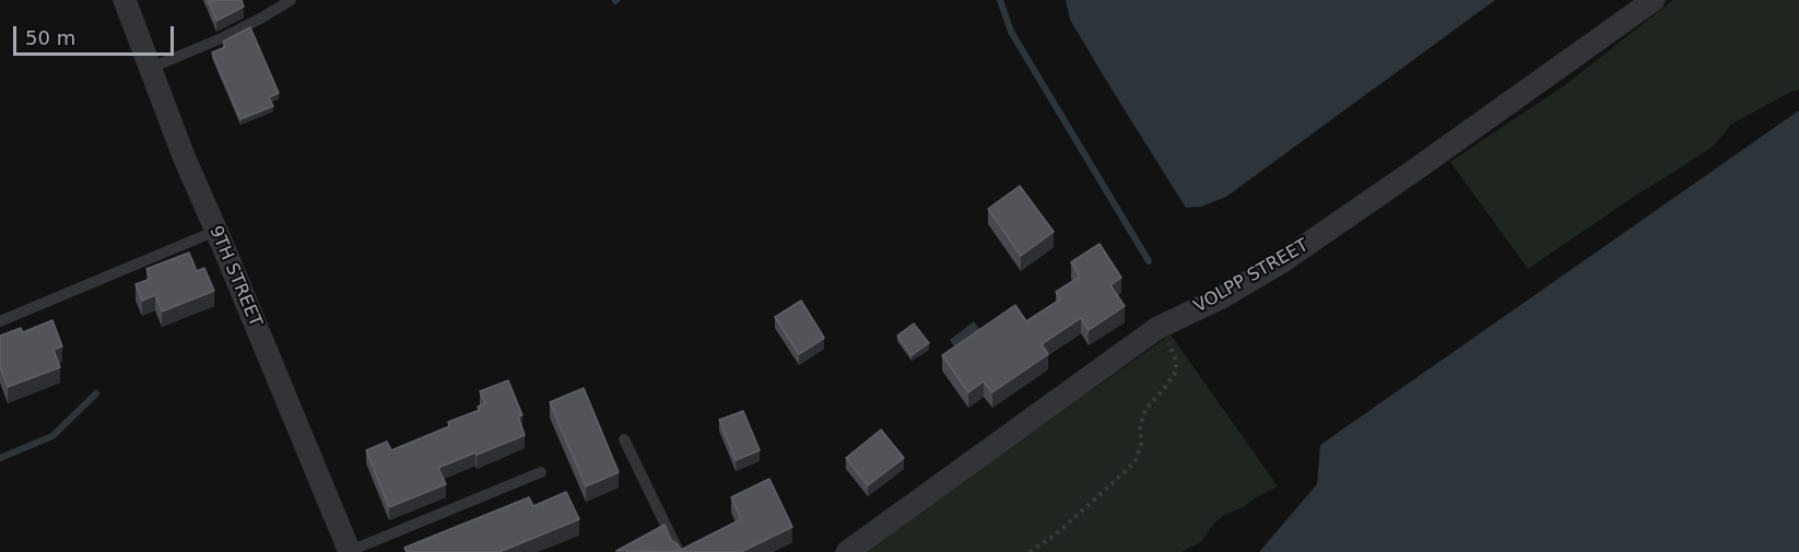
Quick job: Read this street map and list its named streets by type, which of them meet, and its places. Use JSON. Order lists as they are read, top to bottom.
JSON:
{
  "streets": {
    "street": ["9TH STREET", "VOLPP STREET"]
  },
  "scale_bar": "50 m"
}
